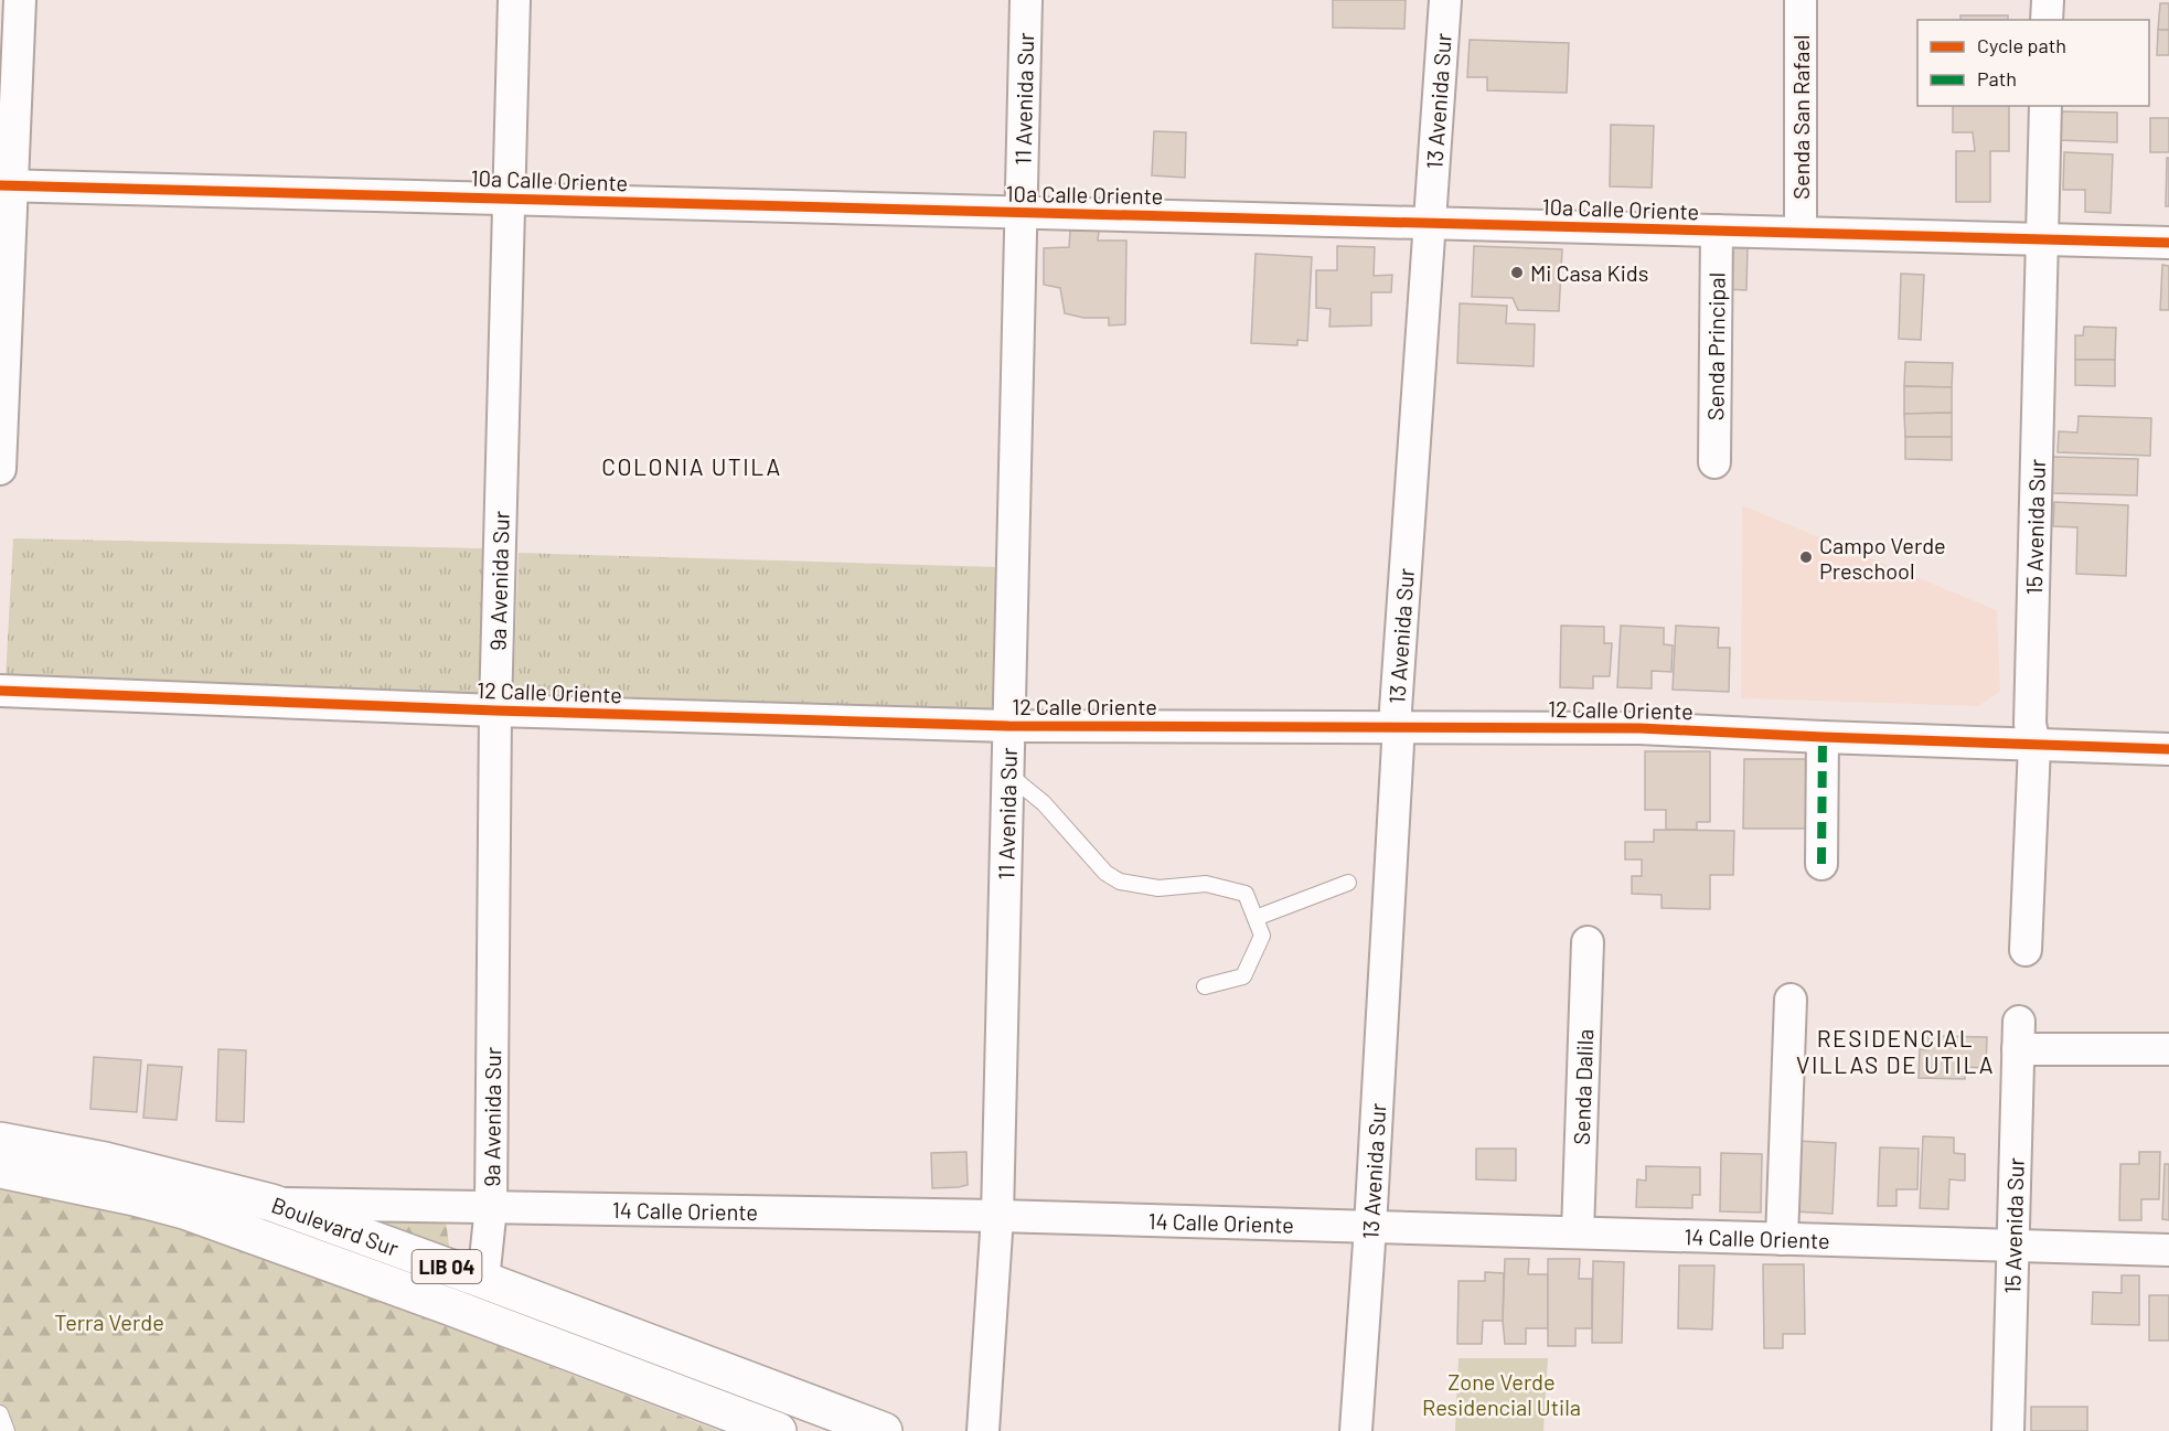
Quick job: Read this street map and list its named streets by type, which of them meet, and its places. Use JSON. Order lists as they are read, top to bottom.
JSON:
{
  "streets": {
    "highway": ["Boulevard Sur", "LIB 04"],
    "street": [
      "11 Avenida Sur",
      "13 Avenida Sur",
      "Senda San Rafael",
      "10a Calle Oriente",
      "Senda Principal",
      "15 Avenida Sur",
      "9a Avenida Sur",
      "12 Calle Oriente",
      "Senda Dalila",
      "14 Calle Oriente"
    ]
  },
  "crossings": [
    ["11 Avenida Sur", "10a Calle Oriente"],
    ["11 Avenida Sur", "12 Calle Oriente"],
    ["11 Avenida Sur", "14 Calle Oriente"],
    ["13 Avenida Sur", "10a Calle Oriente"],
    ["13 Avenida Sur", "12 Calle Oriente"],
    ["13 Avenida Sur", "14 Calle Oriente"],
    ["Senda San Rafael", "10a Calle Oriente"],
    ["10a Calle Oriente", "Senda Principal"],
    ["10a Calle Oriente", "15 Avenida Sur"],
    ["10a Calle Oriente", "9a Avenida Sur"],
    ["15 Avenida Sur", "12 Calle Oriente"],
    ["15 Avenida Sur", "14 Calle Oriente"],
    ["9a Avenida Sur", "12 Calle Oriente"],
    ["9a Avenida Sur", "14 Calle Oriente"],
    ["9a Avenida Sur", "Boulevard Sur"],
    ["Senda Dalila", "14 Calle Oriente"],
    ["14 Calle Oriente", "Boulevard Sur"]
  ],
  "districts": ["COLONIA UTILA", "RESIDENCIAL VILLAS DE UTILA"],
  "parks": ["Terra Verde", "Zone Verde Residencial Utila"],
  "places": ["Mi Casa Kids", "Campo Verde Preschool"],
  "legend": ["Cycle path", "Path"]
}
